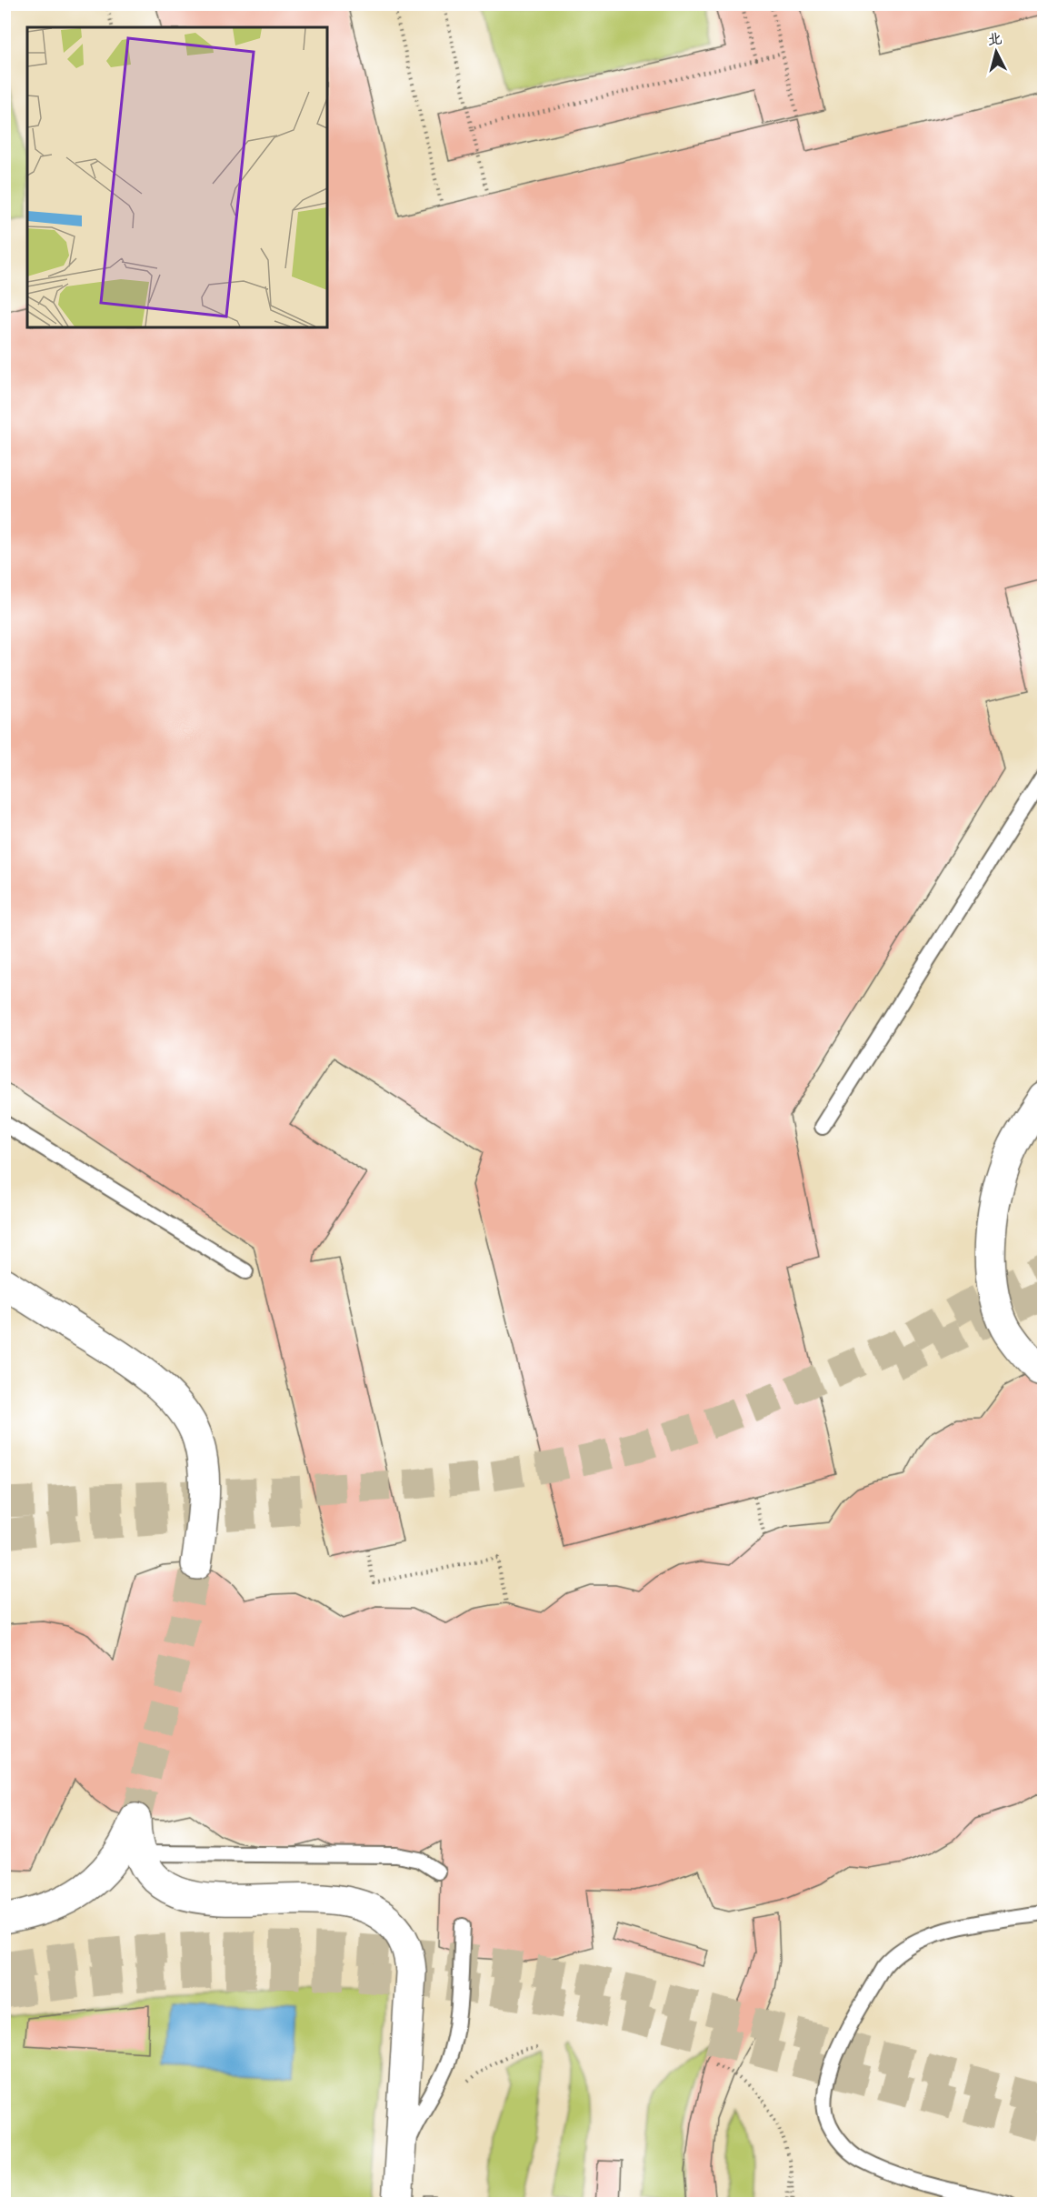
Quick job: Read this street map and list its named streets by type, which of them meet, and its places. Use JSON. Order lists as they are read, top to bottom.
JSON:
{
  "north": "top"
}
